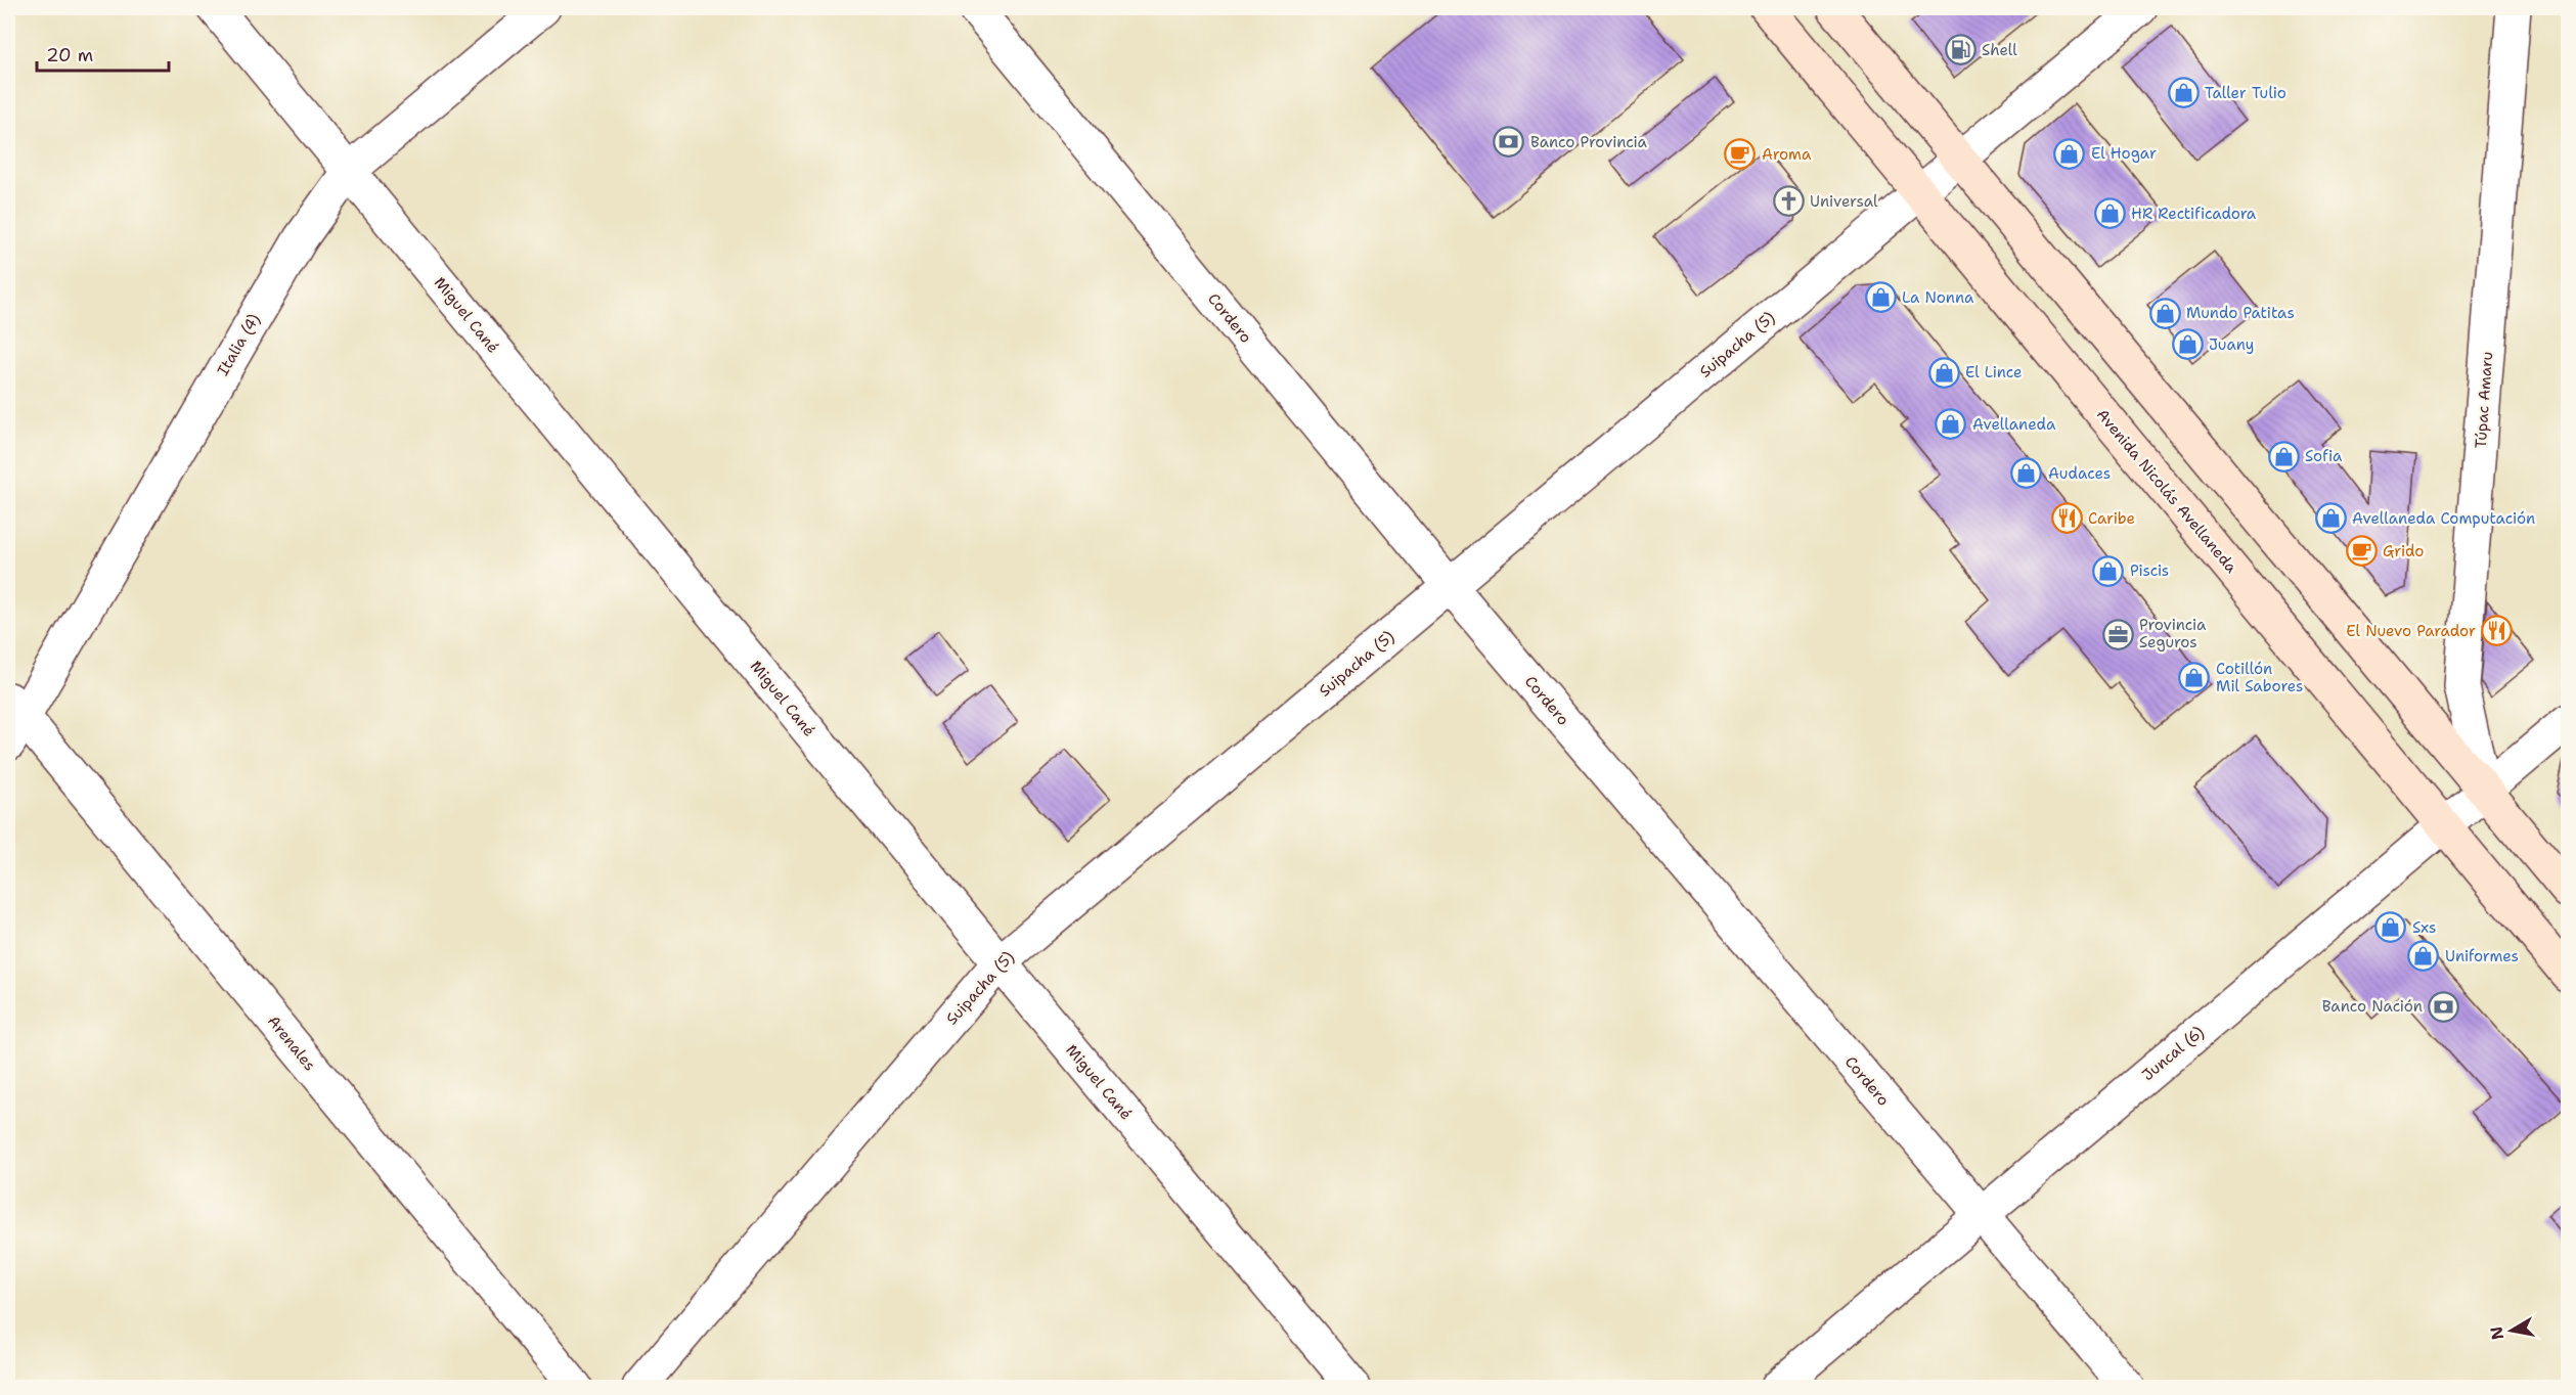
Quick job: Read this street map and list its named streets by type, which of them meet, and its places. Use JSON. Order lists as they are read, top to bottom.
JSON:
{
  "streets": {
    "main road": ["Avenida Nicolás Avellaneda"],
    "street": [
      "Miguel Cané",
      "Cordero",
      "Italia (4)",
      "Suipacha (5)",
      "Túpac Amaru",
      "Arenales",
      "Juncal (6)"
    ]
  },
  "crossings": [
    ["Miguel Cané", "Italia (4)"],
    ["Miguel Cané", "Suipacha (5)"],
    ["Cordero", "Suipacha (5)"],
    ["Cordero", "Juncal (6)"],
    ["Italia (4)", "Arenales"],
    ["Suipacha (5)", "Avenida Nicolás Avellaneda"],
    ["Túpac Amaru", "Juncal (6)"],
    ["Avenida Nicolás Avellaneda", "Juncal (6)"]
  ],
  "places": {
    "fuel station": ["Shell"],
    "shop": [
      "Taller Tulio",
      "El Hogar",
      "HR Rectificadora",
      "La Nonna",
      "Mundo Patitas",
      "Juany",
      "El Lince",
      "Avellaneda",
      "Sofia",
      "Audaces",
      "Avellaneda Computación",
      "Piscis",
      "Cotillón Mil Sabores",
      "Sxs",
      "Uniformes"
    ],
    "bank": ["Banco Provincia", "Banco Nación"],
    "cafe": ["Aroma", "Grido"],
    "church": ["Universal"],
    "restaurant": ["Caribe", "El Nuevo Parador"],
    "office": ["Provincia Seguros"]
  },
  "scale_bar": "20 m",
  "north": "left"
}
